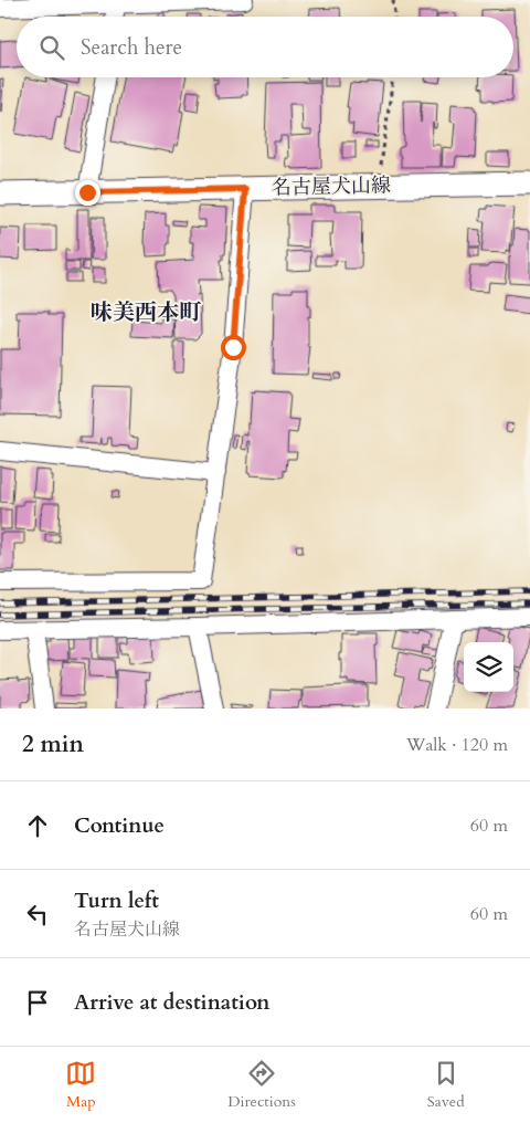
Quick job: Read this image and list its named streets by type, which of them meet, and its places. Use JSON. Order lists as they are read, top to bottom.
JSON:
{
  "streets": {
    "main road": ["名古屋犬山線"]
  },
  "districts": ["味美西本町"],
  "page": {
    "search": "Search here",
    "heading": ["2 min", "Walk · 120 m"],
    "list": [
      ["Continue", "60 m"],
      ["Turn left", "名古屋犬山線", "60 m"],
      "Arrive at destination"
    ],
    "nav": ["Map", "Directions", "Saved"]
  }
}
